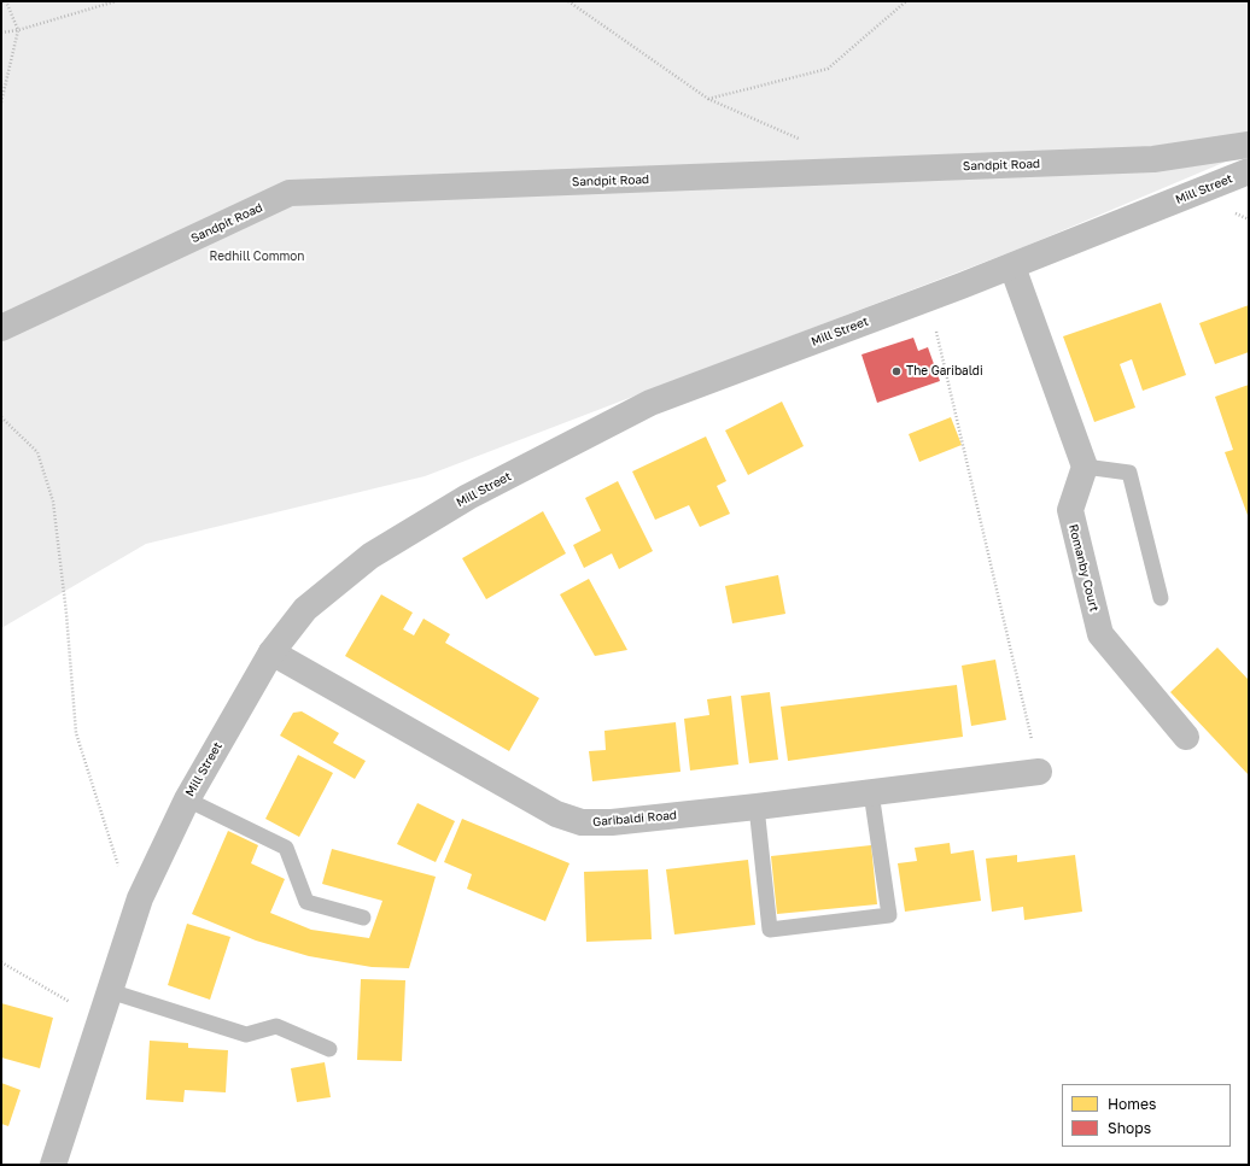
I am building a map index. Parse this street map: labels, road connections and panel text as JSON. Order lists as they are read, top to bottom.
{
  "streets": {
    "street": [
      "Sandpit Road",
      "Mill Street",
      "Romanby Court",
      "Garibaldi Road"
    ]
  },
  "crossings": [
    ["Mill Street", "Garibaldi Road"]
  ],
  "parks": ["Redhill Common"],
  "places": ["The Garibaldi"],
  "legend": ["Homes", "Shops"]
}
